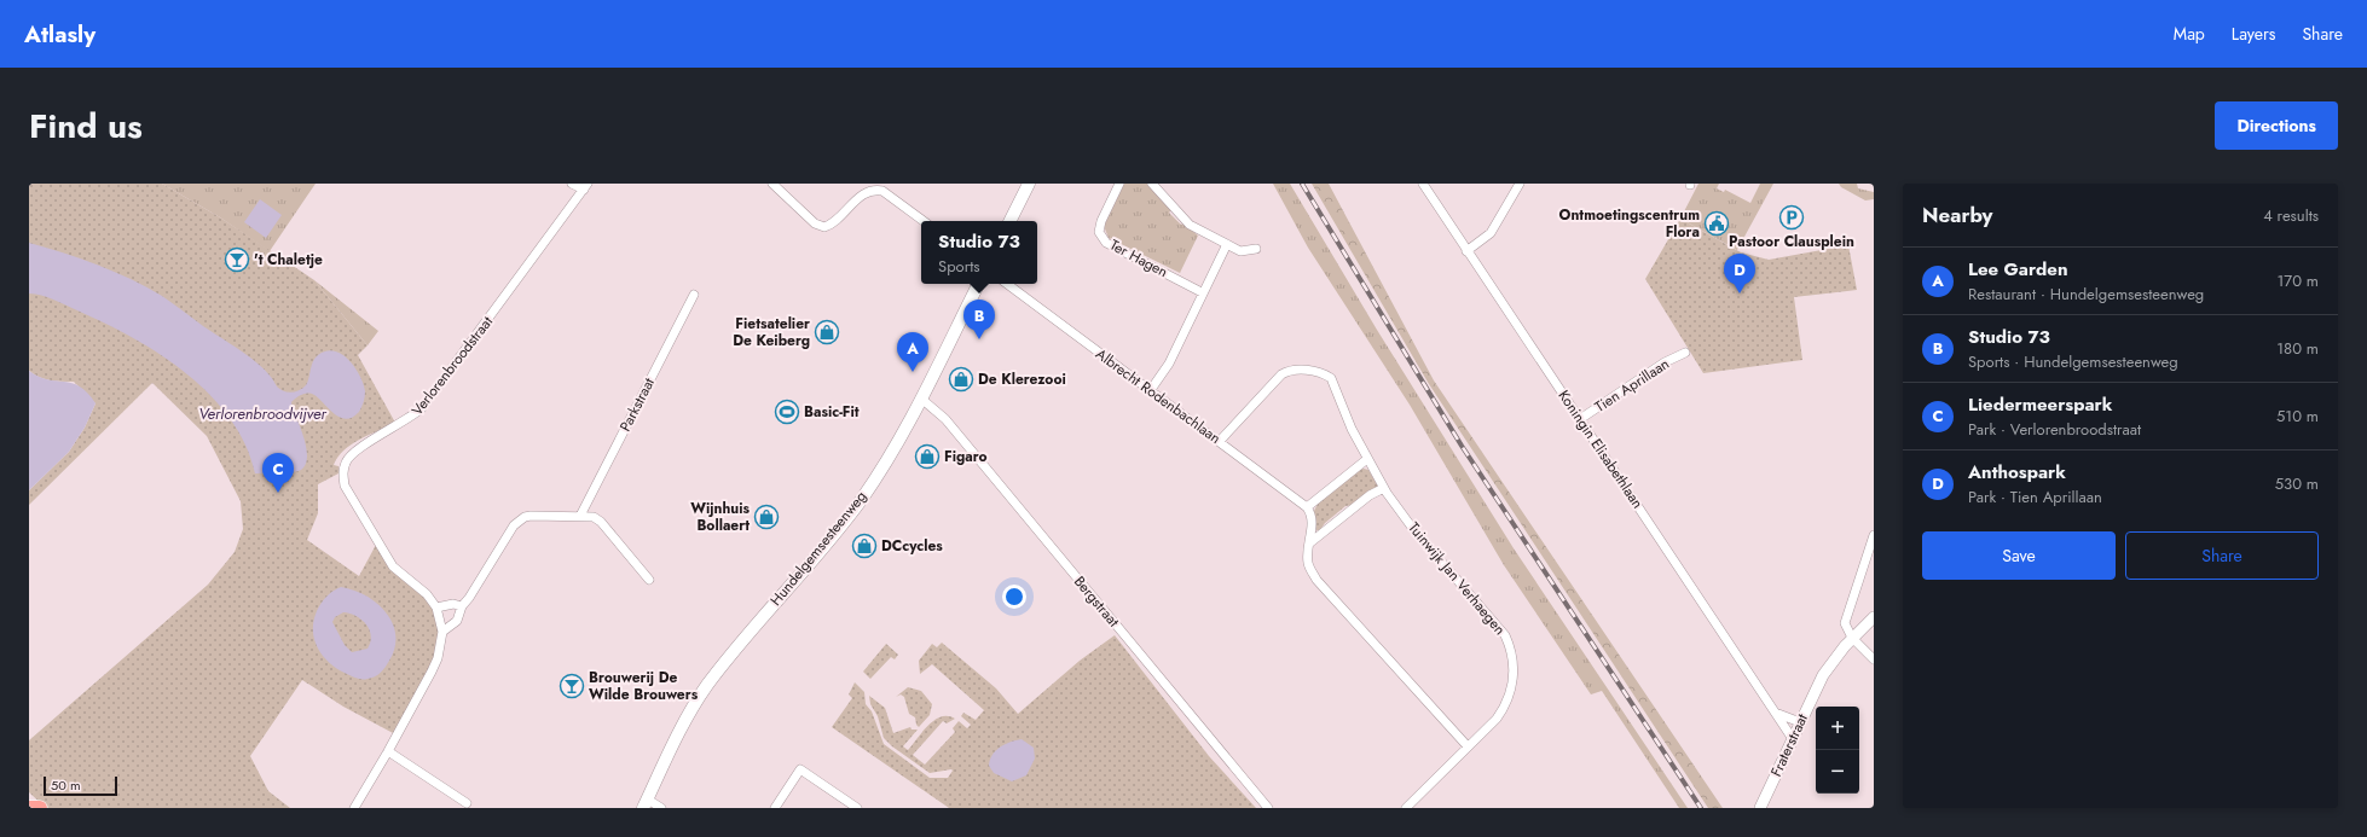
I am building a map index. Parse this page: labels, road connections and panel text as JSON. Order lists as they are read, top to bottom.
{
  "streets": {
    "main road": ["Hundelgemsesteenweg"],
    "street": [
      "Ter Hagen",
      "Verlorenbroodstraat",
      "Tien Aprillaan",
      "Albrecht Rodenbachlaan",
      "Parkstraat",
      "Koningin Elisabethlaan",
      "Tuinwijk Jan Verhaegen",
      "Bergstraat",
      "Fraterstraat"
    ]
  },
  "crossings": [
    ["Tien Aprillaan", "Koningin Elisabethlaan"],
    ["Albrecht Rodenbachlaan", "Tuinwijk Jan Verhaegen"],
    ["Koningin Elisabethlaan", "Fraterstraat"],
    ["Hundelgemsesteenweg", "Bergstraat"]
  ],
  "water": ["Verlorenbroodvijver"],
  "places": {
    "parking": ["Pastoor Clausplein"],
    "public building": ["Ontmoetingscentrum Flora"],
    "bar": ["'t Chaletje", "Brouwerij De Wilde Brouwers"],
    "shop": [
      "Fietsatelier De Keiberg",
      "De Klerezooi",
      "Figaro",
      "Wijnhuis Bollaert",
      "DCcycles"
    ],
    "sports": ["Basic-Fit"]
  },
  "scale_bar": "50 m",
  "page": {
    "header": "Atlasly",
    "nav": ["Map", "Layers", "Share"],
    "title": "Find us",
    "buttons": [
      "Directions",
      ["Save", "Share"]
    ],
    "heading": ["Nearby", "4 results"],
    "popup": ["Studio 73", "Sports"],
    "list": [
      {
        "mark": "A",
        "name": "Lee Garden",
        "note": "Restaurant · Hundelgemsesteenweg",
        "value": "170 m"
      },
      {
        "mark": "B",
        "name": "Studio 73",
        "note": "Sports · Hundelgemsesteenweg",
        "value": "180 m"
      },
      {
        "mark": "C",
        "name": "Liedermeerspark",
        "note": "Park · Verlorenbroodstraat",
        "value": "510 m"
      },
      {
        "mark": "D",
        "name": "Anthospark",
        "note": "Park · Tien Aprillaan",
        "value": "530 m"
      }
    ],
    "pins": [
      "D",
      "B",
      "A",
      "C"
    ],
    "map_buttons": ["+", "−"],
    "scale": "50 m"
  }
}
